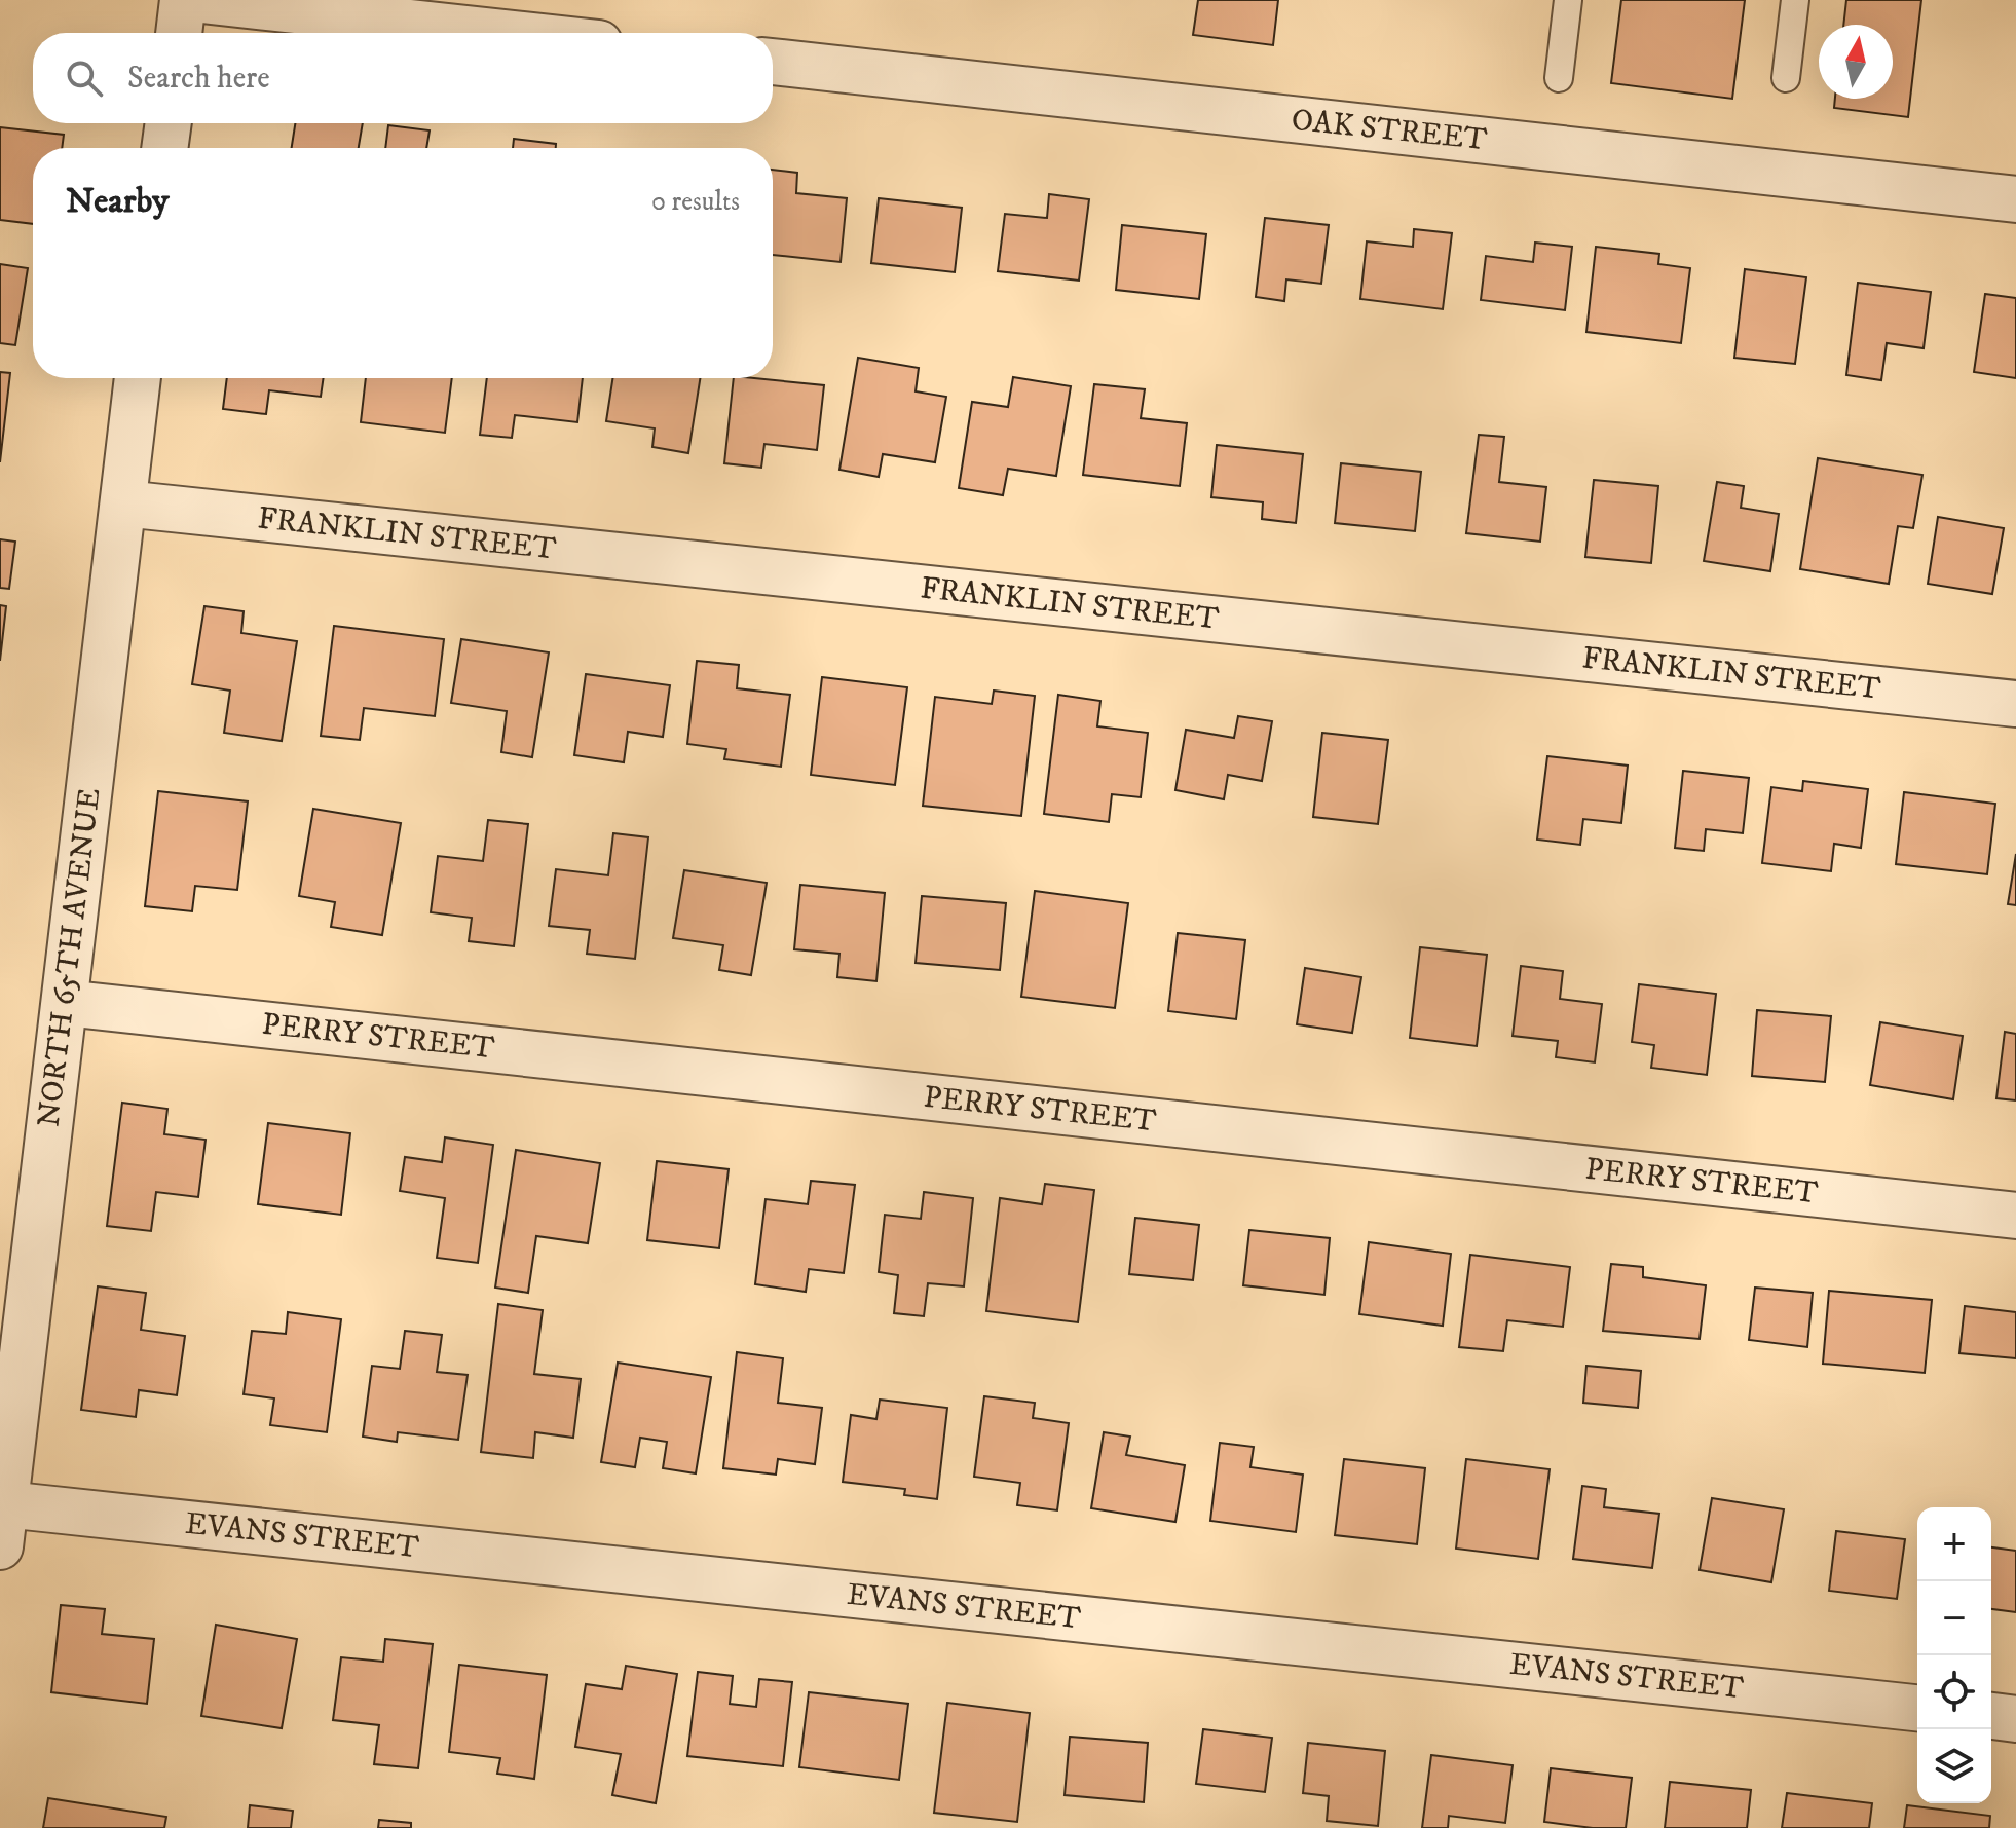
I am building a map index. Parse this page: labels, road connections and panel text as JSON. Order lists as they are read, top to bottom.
{
  "streets": {
    "street": [
      "OAK STREET",
      "FRANKLIN STREET",
      "NORTH 65TH AVENUE",
      "PERRY STREET",
      "EVANS STREET"
    ]
  },
  "crossings": [
    ["FRANKLIN STREET", "NORTH 65TH AVENUE"],
    ["NORTH 65TH AVENUE", "PERRY STREET"],
    ["NORTH 65TH AVENUE", "EVANS STREET"]
  ],
  "north": "top",
  "page": {
    "search": "Search here",
    "heading": ["Nearby", "0 results"],
    "map_buttons": ["+", "−"]
  }
}
